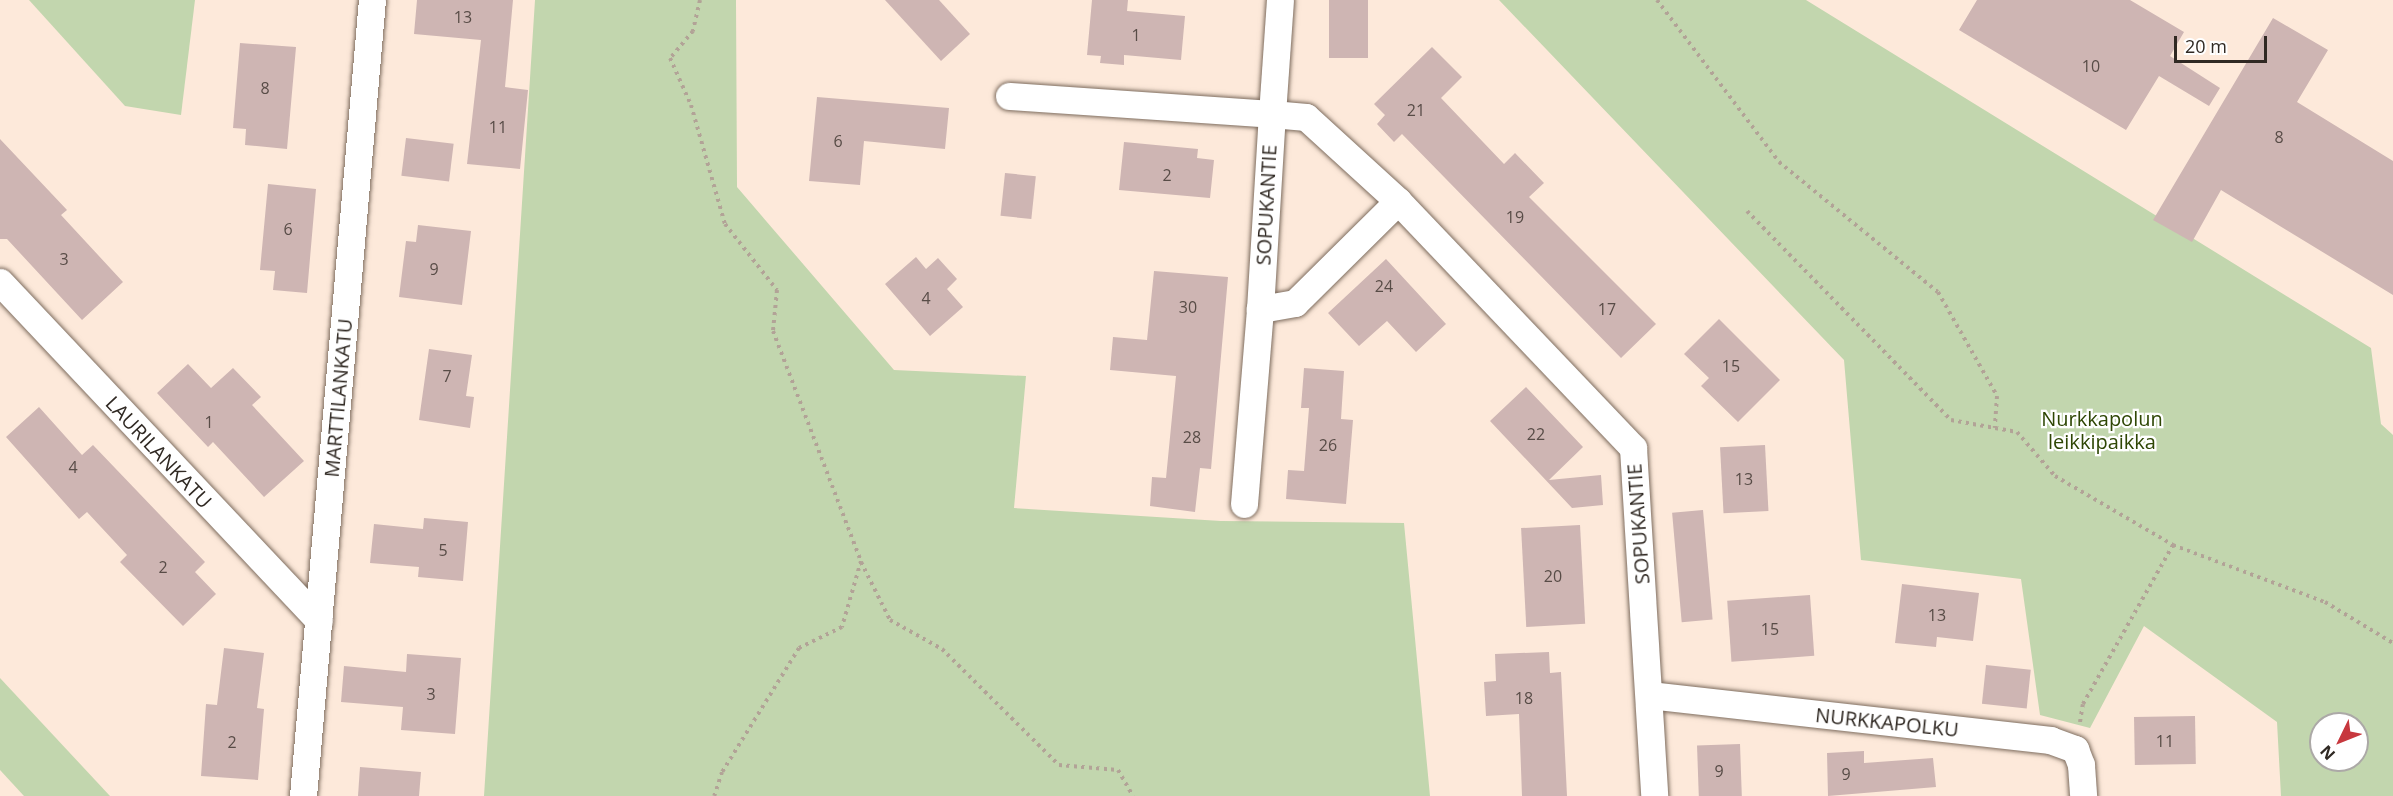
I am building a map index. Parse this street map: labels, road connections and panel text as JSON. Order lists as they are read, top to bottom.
{
  "streets": {
    "street": [
      "SOPUKANTIE",
      "MARTTILANKATU",
      "LAURILANKATU",
      "NURKKAPOLKU"
    ]
  },
  "crossings": [
    ["SOPUKANTIE", "NURKKAPOLKU"],
    ["MARTTILANKATU", "LAURILANKATU"]
  ],
  "parks": ["Nurkkapolun leikkipaikka"],
  "house_numbers": [
    "13",
    "1",
    "10",
    "8",
    "21",
    "11",
    "8",
    "6",
    "2",
    "19",
    "6",
    "3",
    "9",
    "24",
    "4",
    "30",
    "17",
    "15",
    "7",
    "1",
    "22",
    "28",
    "26",
    "4",
    "13",
    "5",
    "2",
    "20",
    "13",
    "15",
    "3",
    "18",
    "11",
    "2",
    "9",
    "9"
  ],
  "scale_bar": "20 m",
  "north": "bottom left"
}
